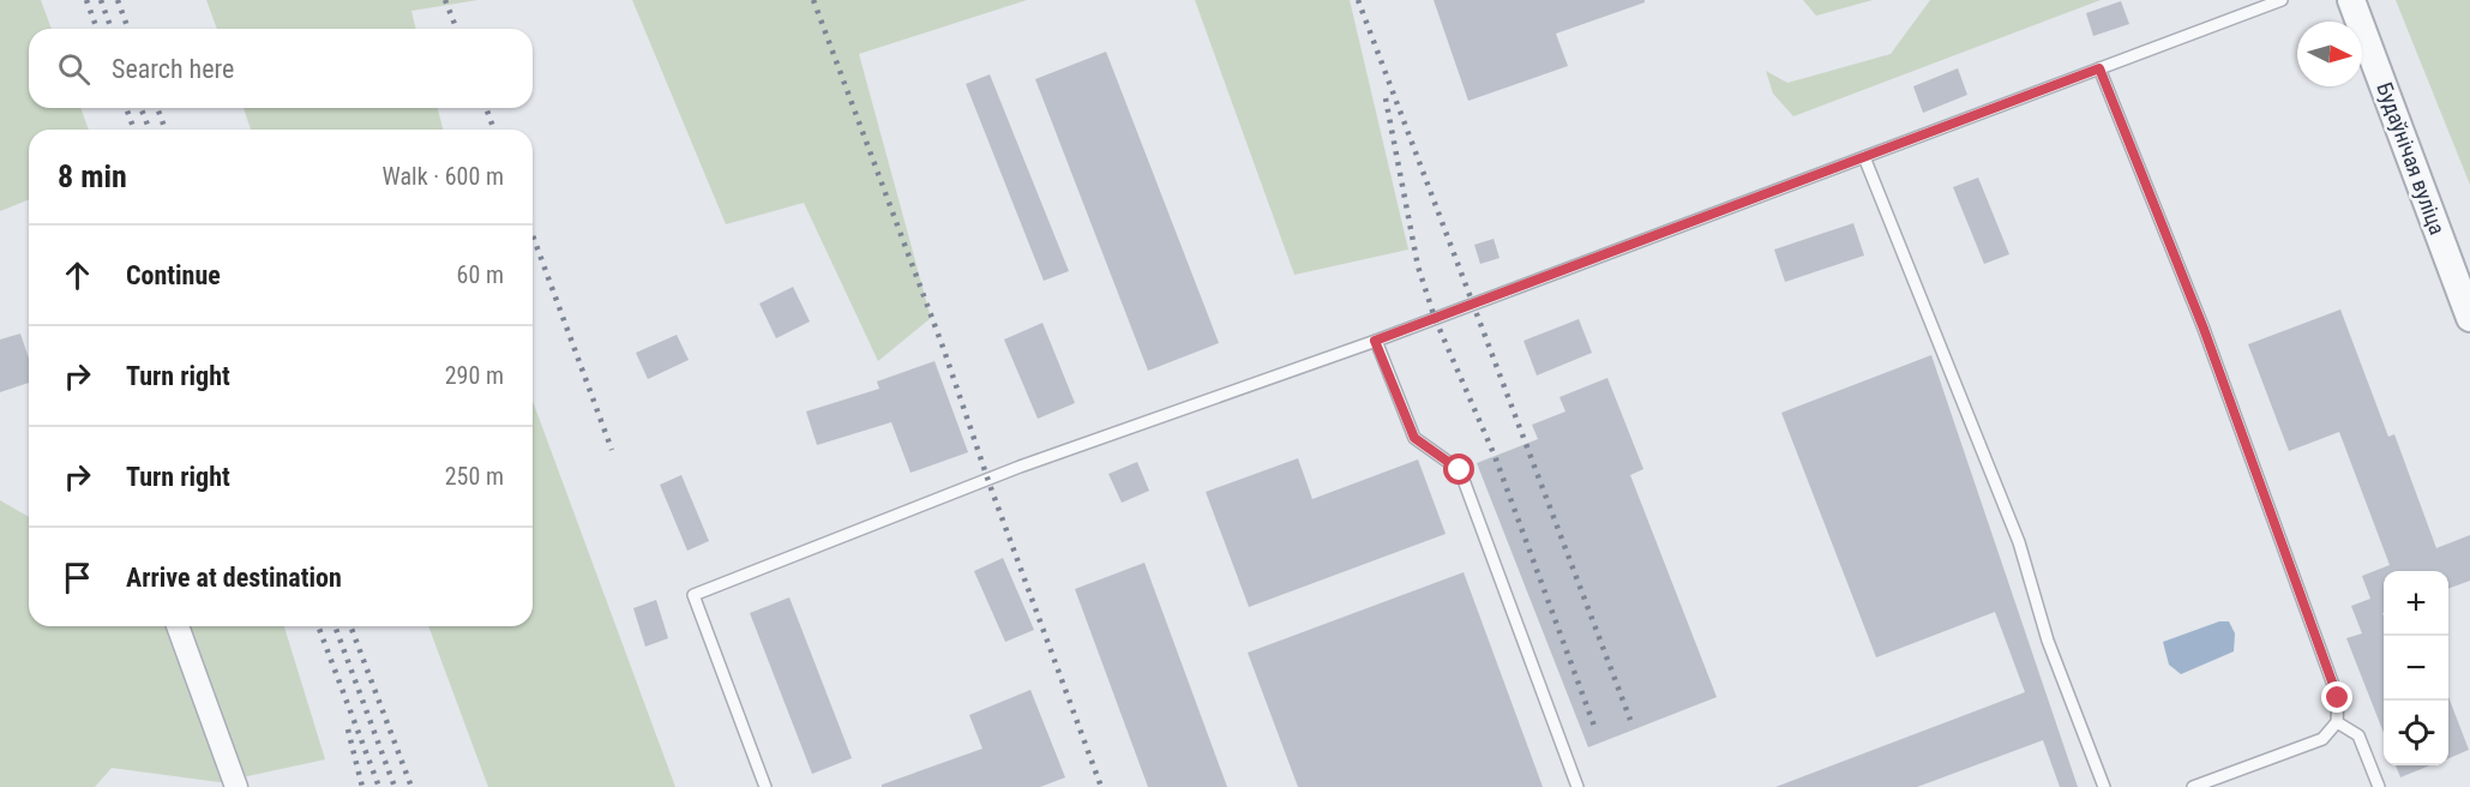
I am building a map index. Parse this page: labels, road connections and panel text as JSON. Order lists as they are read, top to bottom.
{
  "streets": {
    "street": ["Будаўнічая вуліца"]
  },
  "north": "right",
  "page": {
    "search": "Search here",
    "heading": ["8 min", "Walk · 600 m"],
    "list": [
      ["Continue", "60 m"],
      ["Turn right", "290 m"],
      ["Turn right", "250 m"],
      "Arrive at destination"
    ],
    "map_buttons": ["+", "−"]
  }
}
